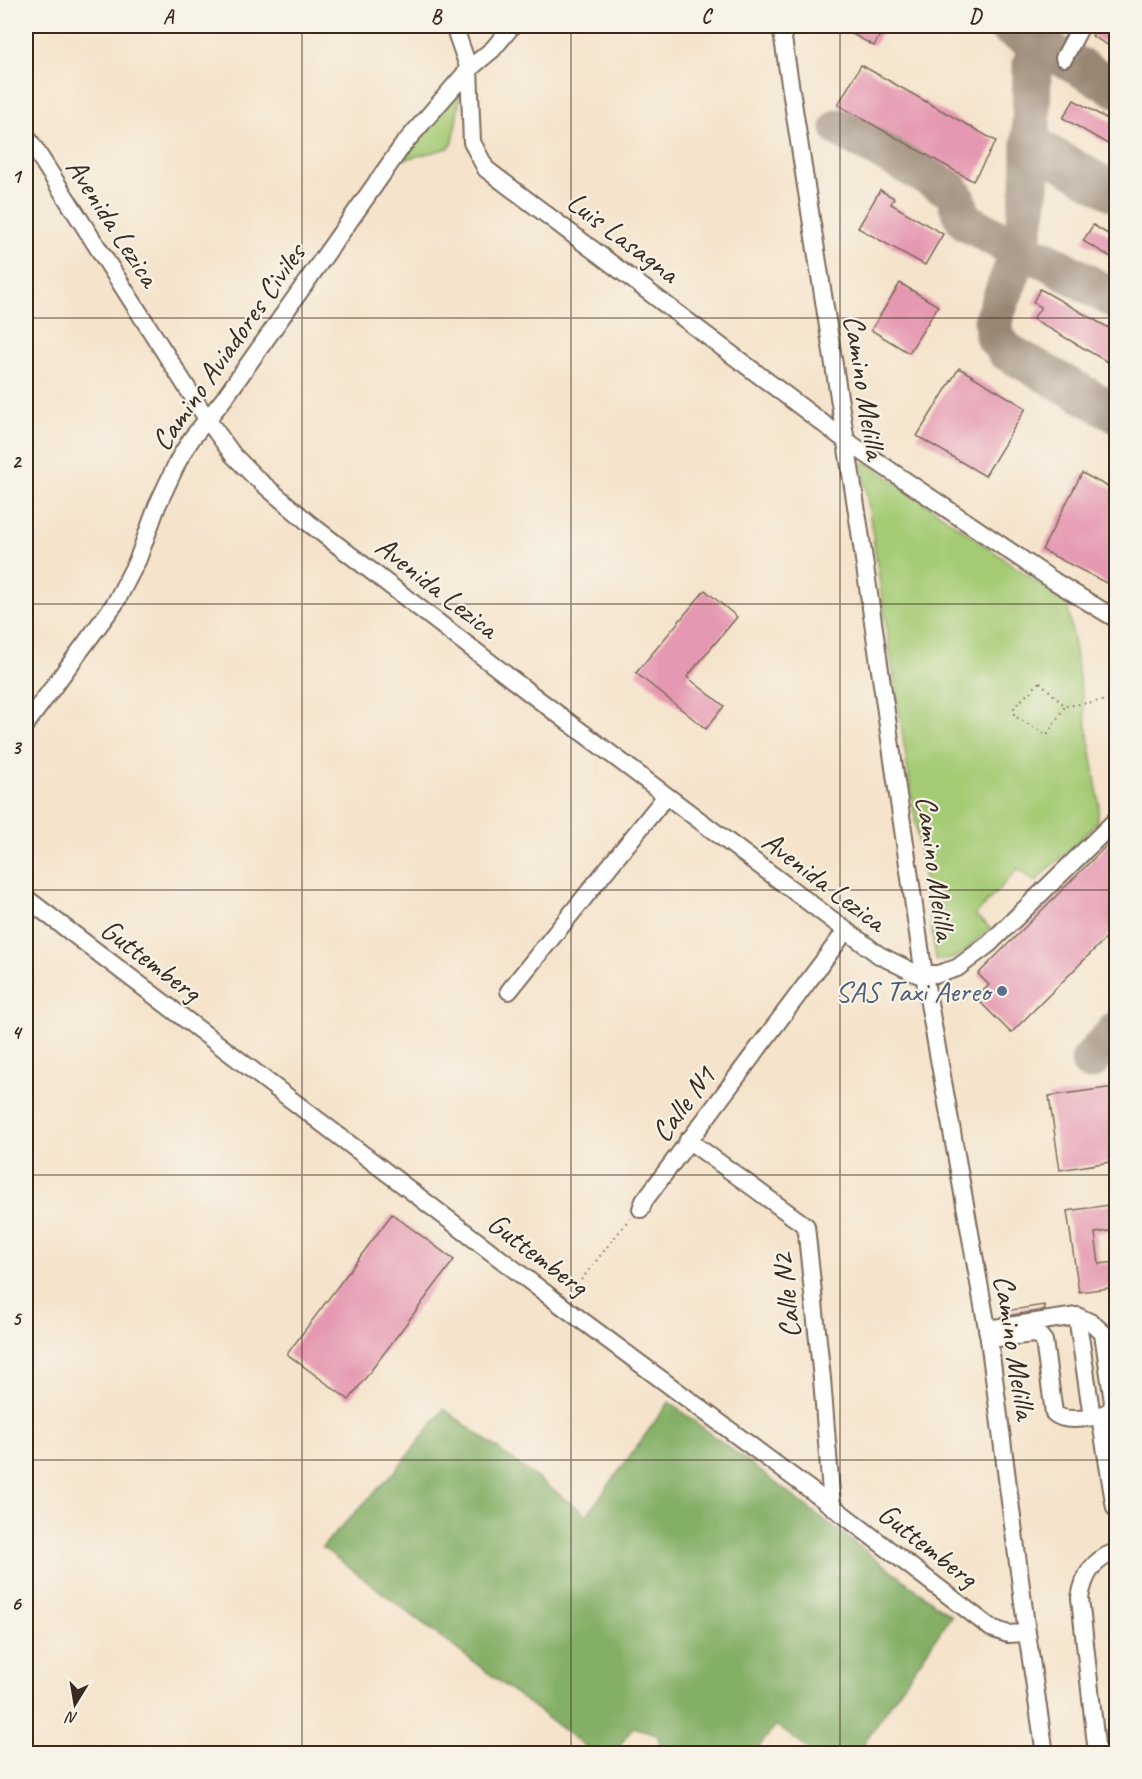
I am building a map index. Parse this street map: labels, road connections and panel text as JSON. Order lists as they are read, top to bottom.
{
  "streets": {
    "street": [
      "Avenida Lezica",
      "Luis Lasagna",
      "Camino Aviadores Civiles",
      "Camino Melilla",
      "Guttemberg",
      "Calle N1",
      "Calle N2"
    ]
  },
  "crossings": [
    ["Avenida Lezica", "Camino Aviadores Civiles"],
    ["Avenida Lezica", "Camino Melilla"],
    ["Avenida Lezica", "Calle N1"],
    ["Luis Lasagna", "Camino Aviadores Civiles"],
    ["Luis Lasagna", "Camino Melilla"],
    ["Camino Melilla", "Guttemberg"],
    ["Guttemberg", "Calle N2"],
    ["Calle N1", "Calle N2"]
  ],
  "places": ["SAS Taxi Aereo"],
  "north": "bottom",
  "grid": {
    "columns": [
      "A",
      "B",
      "C",
      "D"
    ],
    "rows": [
      "1",
      "2",
      "3",
      "4",
      "5",
      "6"
    ]
  }
}
